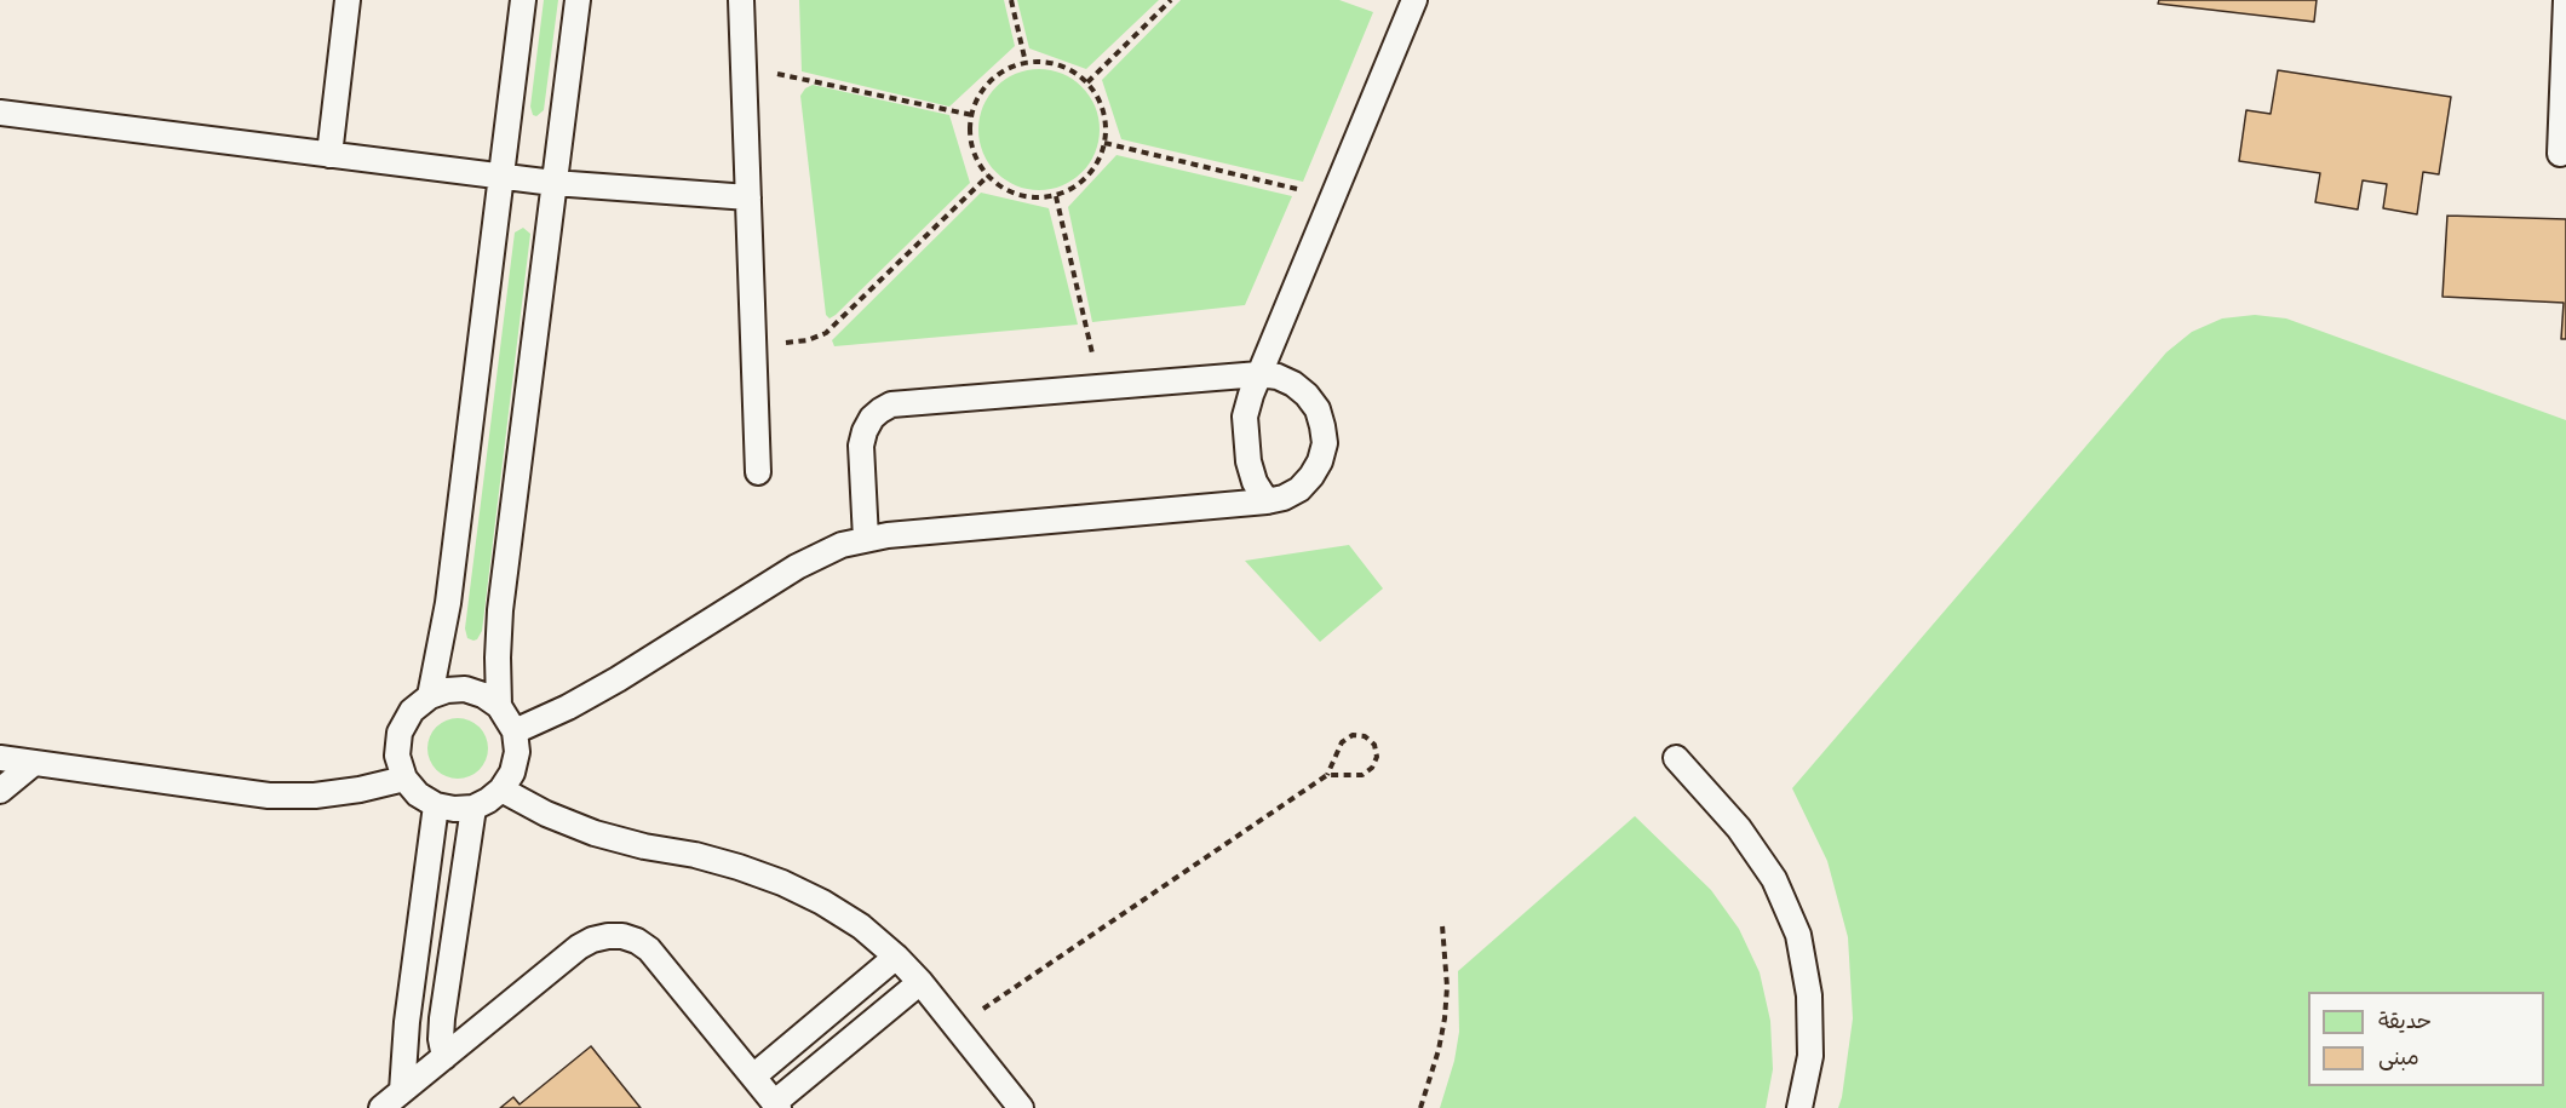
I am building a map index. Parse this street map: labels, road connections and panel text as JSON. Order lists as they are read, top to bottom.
{
  "legend": ["حديقة", "مبنى"]
}
